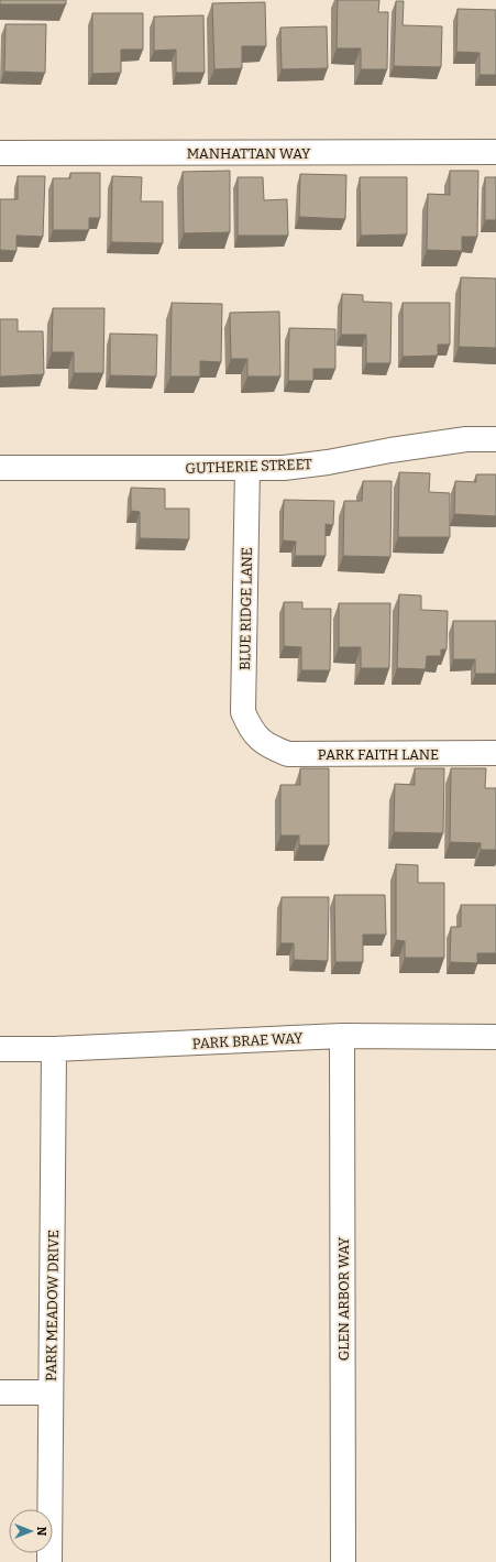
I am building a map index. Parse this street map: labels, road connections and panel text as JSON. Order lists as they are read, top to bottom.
{
  "streets": {
    "street": [
      "MANHATTAN WAY",
      "GUTHERIE STREET",
      "BLUE RIDGE LANE",
      "PARK FAITH LANE",
      "PARK BRAE WAY",
      "GLEN ARBOR WAY",
      "PARK MEADOW DRIVE"
    ]
  },
  "crossings": [
    ["GUTHERIE STREET", "BLUE RIDGE LANE"],
    ["BLUE RIDGE LANE", "PARK FAITH LANE"],
    ["PARK BRAE WAY", "GLEN ARBOR WAY"],
    ["PARK BRAE WAY", "PARK MEADOW DRIVE"]
  ],
  "north": "right"
}
